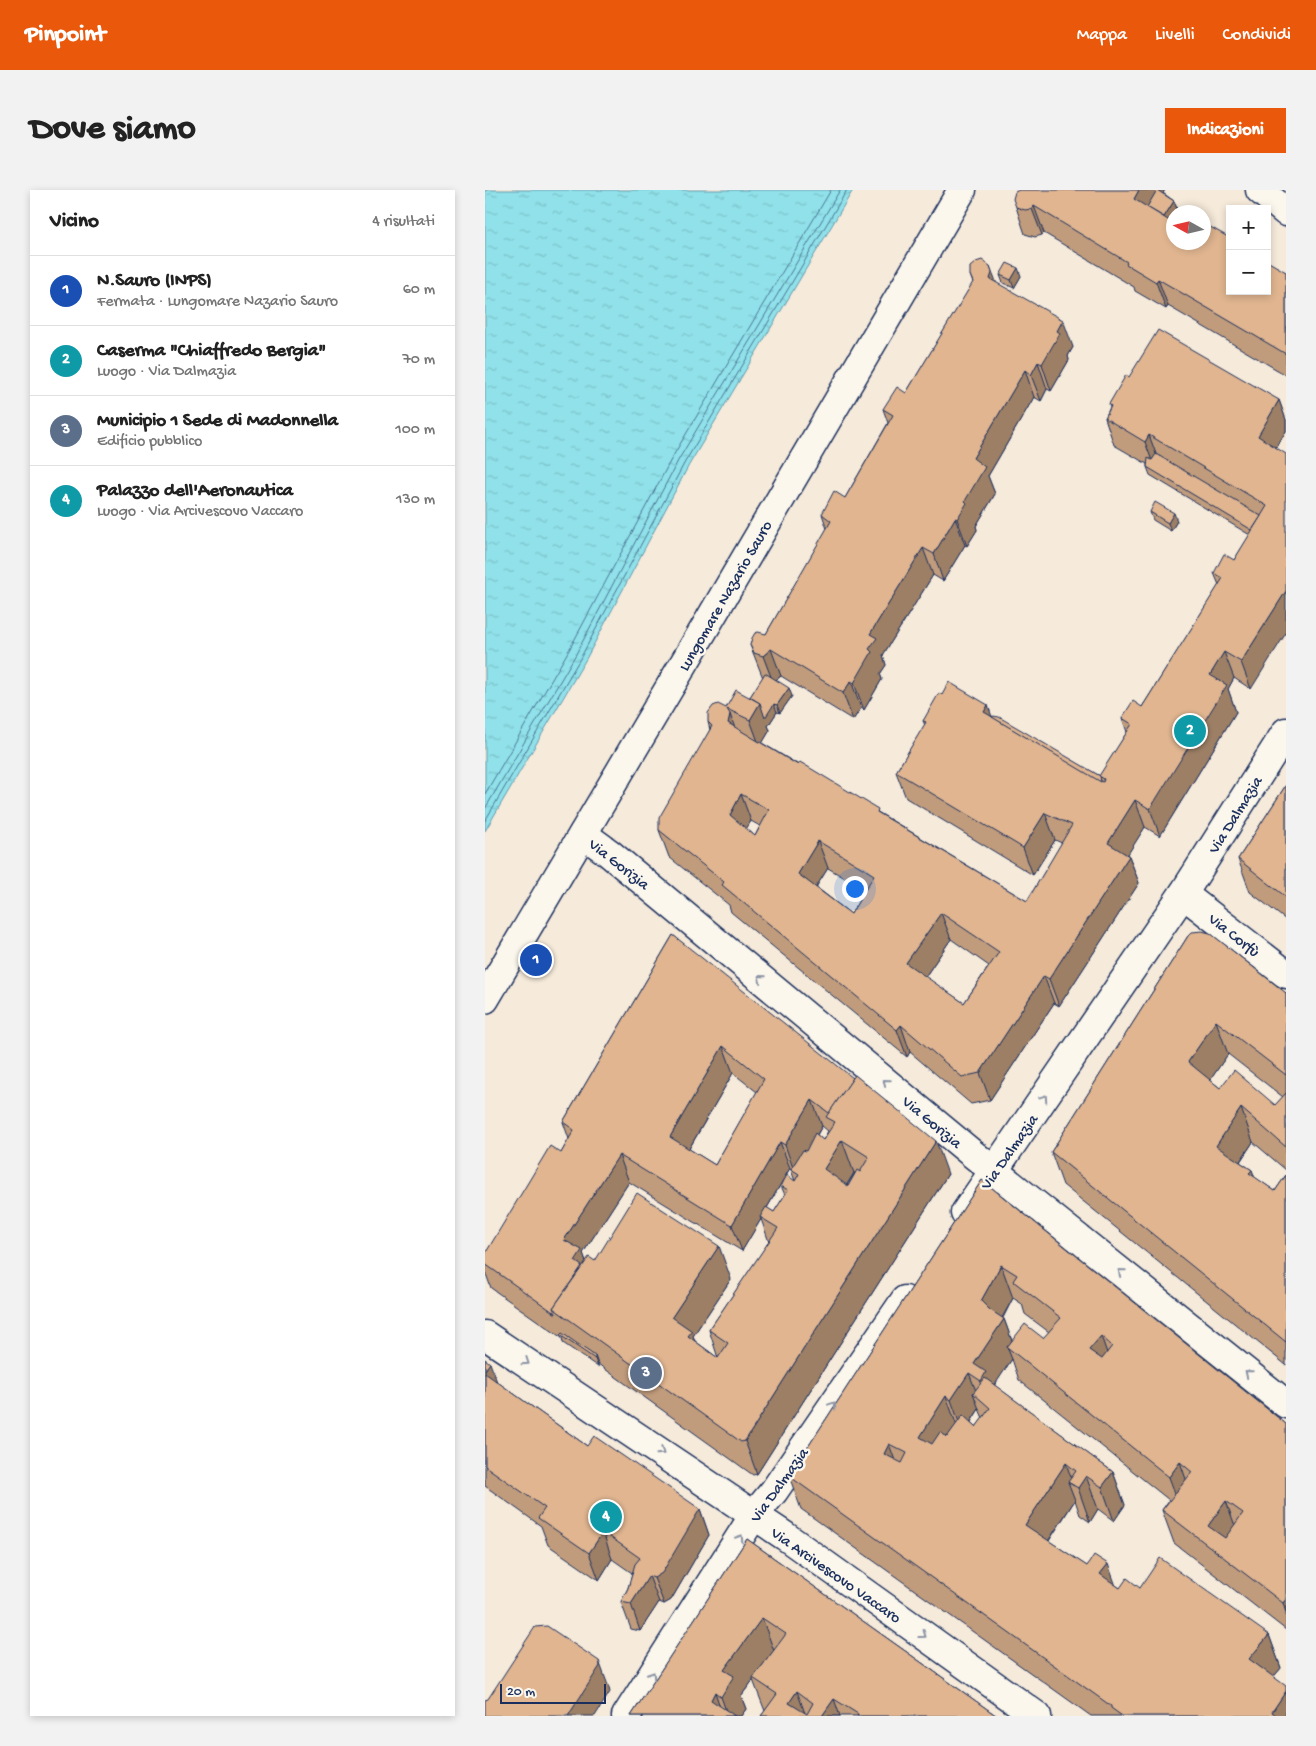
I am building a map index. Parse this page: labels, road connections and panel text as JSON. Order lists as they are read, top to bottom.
{
  "streets": {
    "street": [
      "Lungomare Nazario Sauro",
      "Via Dalmazia",
      "Via Gorizia",
      "Via Corfù",
      "Via Arcivescovo Vaccaro"
    ]
  },
  "crossings": [
    ["Lungomare Nazario Sauro", "Via Gorizia"],
    ["Via Dalmazia", "Via Gorizia"],
    ["Via Dalmazia", "Via Corfù"],
    ["Via Dalmazia", "Via Arcivescovo Vaccaro"]
  ],
  "one_way": ["Via Dalmazia", "Via Gorizia", "Via Arcivescovo Vaccaro"],
  "scale_bar": "20 m",
  "north": "left",
  "page": {
    "header": "Pinpoint",
    "nav": ["Mappa", "Livelli", "Condividi"],
    "buttons": "Indicazioni",
    "title": "Dove siamo",
    "heading": ["Vicino", "4 risultati"],
    "map_buttons": ["+", "−"],
    "list": [
      {
        "mark": "1",
        "name": "N.Sauro (INPS)",
        "note": "Fermata · Lungomare Nazario Sauro",
        "value": "60 m"
      },
      {
        "mark": "2",
        "name": "Caserma \"Chiaffredo Bergia\"",
        "note": "Luogo · Via Dalmazia",
        "value": "70 m"
      },
      {
        "mark": "3",
        "name": "Municipio 1 Sede di Madonnella",
        "note": "Edificio pubblico",
        "value": "100 m"
      },
      {
        "mark": "4",
        "name": "Palazzo dell'Aeronautica",
        "note": "Luogo · Via Arcivescovo Vaccaro",
        "value": "130 m"
      }
    ],
    "pins": [
      "2",
      "1",
      "3",
      "4"
    ],
    "scale": "20 m"
  }
}
